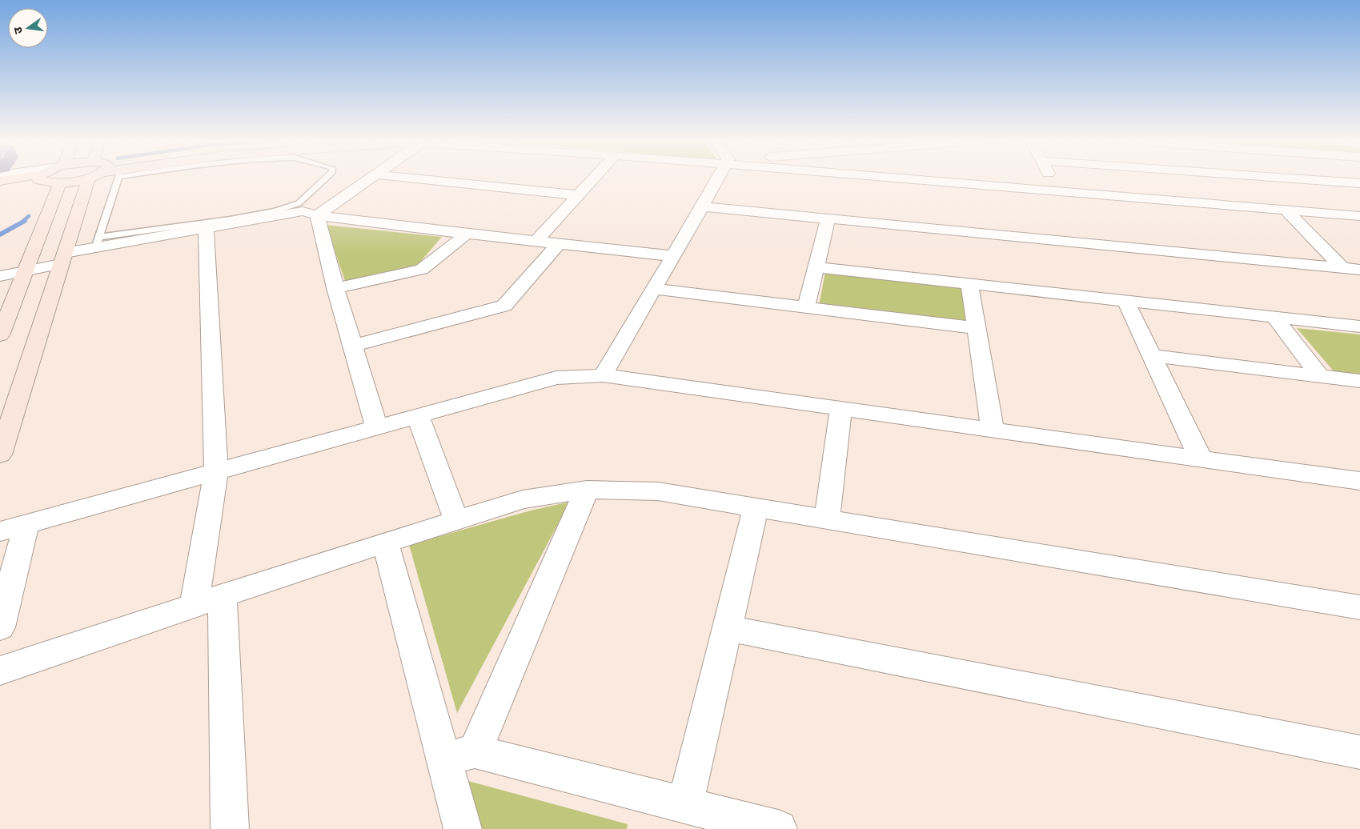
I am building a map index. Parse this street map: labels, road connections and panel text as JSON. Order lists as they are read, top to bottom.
{
  "north": "left"
}
